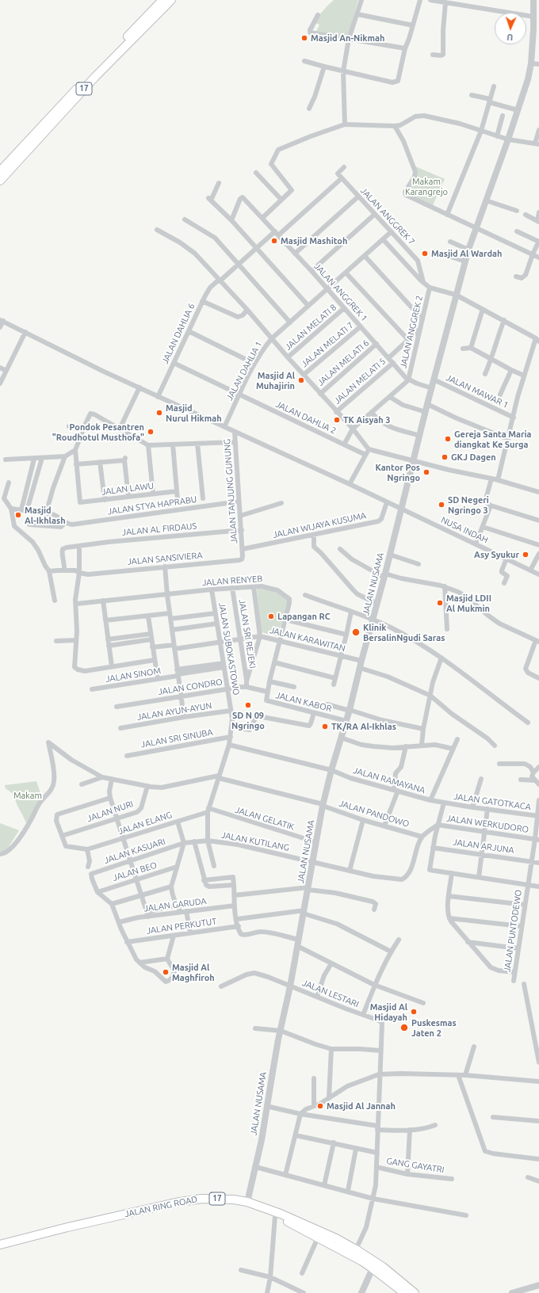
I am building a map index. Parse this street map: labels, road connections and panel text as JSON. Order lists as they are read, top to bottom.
{
  "streets": {
    "highway": ["17", "JALAN RING ROAD"],
    "street": [
      "JALAN ANGGREK 7",
      "JALAN ANGGREK 1",
      "JALAN MELATI 8",
      "JALAN ANGGREK 2",
      "JALAN DAHLIA 6",
      "JALAN MELATI 7",
      "JALAN MELATI 6",
      "JALAN DAHLIA 1",
      "JALAN MELATI 5",
      "JALAN MAWAR 1",
      "JALAN DAHLIA 2",
      "JALAN LAWU",
      "JALAN TANJUNG GUNUNG",
      "JALAN STYA HAPRABU",
      "JALAN WIJAYA KUSUMA",
      "JALAN AL FIRDAUS",
      "NUSA INDAH",
      "JALAN SANSIVIERA",
      "JALAN RENYEB",
      "JALAN NUSAMA",
      "JALAN SRI REJEKI",
      "JALAN KARAWITAN",
      "JALAN SUBOKASTOWO",
      "JALAN SINOM",
      "JALAN CONDRO",
      "JALAN KABOR",
      "JALAN AYUN-AYUN",
      "JALAN SRI SINUBA",
      "JALAN RAMAYANA",
      "JALAN GATOTKACA",
      "JALAN NURI",
      "JALAN PANDOWO",
      "JALAN GELATIK",
      "JALAN ELANG",
      "JALAN WERKUDORO",
      "JALAN KUTILANG",
      "JALAN ARJUNA",
      "JALAN KASUARI",
      "JALAN BEO",
      "JALAN GARUDA",
      "JALAN PERKUTUT",
      "JALAN PUNTODEWO",
      "JALAN LESTARI",
      "GANG GAYATRI"
    ]
  },
  "crossings": [
    ["JALAN ANGGREK 7", "JALAN DAHLIA 6"],
    ["JALAN ANGGREK 7", "JALAN DAHLIA 1"],
    ["JALAN ANGGREK 1", "JALAN MELATI 8"],
    ["JALAN ANGGREK 1", "JALAN ANGGREK 2"],
    ["JALAN ANGGREK 1", "JALAN DAHLIA 6"],
    ["JALAN ANGGREK 1", "JALAN MELATI 7"],
    ["JALAN ANGGREK 1", "JALAN MELATI 6"],
    ["JALAN ANGGREK 1", "JALAN DAHLIA 1"],
    ["JALAN ANGGREK 1", "JALAN MELATI 5"],
    ["JALAN ANGGREK 1", "JALAN NUSAMA"],
    ["JALAN DAHLIA 6", "JALAN DAHLIA 2"],
    ["JALAN DAHLIA 6", "NUSA INDAH"],
    ["JALAN DAHLIA 1", "JALAN DAHLIA 2"],
    ["JALAN DAHLIA 1", "NUSA INDAH"],
    ["JALAN MAWAR 1", "JALAN NUSAMA"],
    ["JALAN TANJUNG GUNUNG", "JALAN STYA HAPRABU"],
    ["JALAN TANJUNG GUNUNG", "JALAN WIJAYA KUSUMA"],
    ["JALAN TANJUNG GUNUNG", "JALAN AL FIRDAUS"],
    ["JALAN TANJUNG GUNUNG", "NUSA INDAH"],
    ["JALAN TANJUNG GUNUNG", "JALAN SANSIVIERA"],
    ["JALAN WIJAYA KUSUMA", "NUSA INDAH"],
    ["JALAN WIJAYA KUSUMA", "JALAN SANSIVIERA"],
    ["JALAN AL FIRDAUS", "JALAN SANSIVIERA"],
    ["NUSA INDAH", "JALAN NUSAMA"],
    ["JALAN RENYEB", "JALAN SRI REJEKI"],
    ["JALAN RENYEB", "JALAN KARAWITAN"],
    ["JALAN RENYEB", "JALAN SUBOKASTOWO"],
    ["JALAN RENYEB", "JALAN CONDRO"],
    ["JALAN RENYEB", "JALAN KABOR"],
    ["JALAN NUSAMA", "JALAN KARAWITAN"],
    ["JALAN NUSAMA", "JALAN KABOR"],
    ["JALAN NUSAMA", "JALAN RAMAYANA"],
    ["JALAN NUSAMA", "JALAN PANDOWO"],
    ["JALAN NUSAMA", "JALAN GELATIK"],
    ["JALAN NUSAMA", "JALAN KUTILANG"],
    ["JALAN NUSAMA", "JALAN LESTARI"],
    ["JALAN NUSAMA", "JALAN RING ROAD"],
    ["JALAN SRI REJEKI", "JALAN KARAWITAN"],
    ["JALAN KARAWITAN", "JALAN SUBOKASTOWO"],
    ["JALAN SUBOKASTOWO", "JALAN SINOM"],
    ["JALAN SUBOKASTOWO", "JALAN CONDRO"],
    ["JALAN SUBOKASTOWO", "JALAN AYUN-AYUN"],
    ["JALAN SUBOKASTOWO", "JALAN SRI SINUBA"],
    ["JALAN SUBOKASTOWO", "JALAN GELATIK"],
    ["JALAN SUBOKASTOWO", "JALAN ELANG"],
    ["JALAN SUBOKASTOWO", "JALAN KUTILANG"],
    ["JALAN CONDRO", "JALAN KABOR"],
    ["JALAN RAMAYANA", "JALAN GATOTKACA"],
    ["JALAN GATOTKACA", "JALAN PUNTODEWO"],
    ["JALAN PANDOWO", "JALAN KUTILANG"],
    ["JALAN GELATIK", "JALAN ELANG"],
    ["JALAN WERKUDORO", "JALAN PUNTODEWO"],
    ["JALAN KUTILANG", "JALAN KASUARI"],
    ["JALAN ARJUNA", "JALAN PUNTODEWO"],
    ["JALAN KASUARI", "JALAN BEO"]
  ],
  "parks": ["Makam Karangrejo", "Makam"],
  "places": [
    "Masjid An-Nikmah",
    "Masjid Mashitoh",
    "Masjid Al Wardah",
    "Masjid Al Muhajirin",
    "Masjid Nurul Hikmah",
    "TK Aisyah 3",
    "Pondok Pesantren \"Roudhotul Musthofa\"",
    "Gereja Santa Maria diangkat Ke Surga",
    "GKJ Dagen",
    "Kantor Pos Ngringo",
    "SD Negeri Ngringo 3",
    "Masjid Al-Ikhlash",
    "Asy Syukur",
    "Masjid LDII Al Mukmin",
    "Lapangan RC",
    "Klinik BersalinNgudi Saras",
    "SD N 09 Ngringo",
    "TK/RA Al-Ikhlas",
    "Masjid Al Maghfiroh",
    "Masjid Al Hidayah",
    "Puskesmas Jaten 2",
    "Masjid Al Jannah"
  ],
  "north": "bottom"
}
